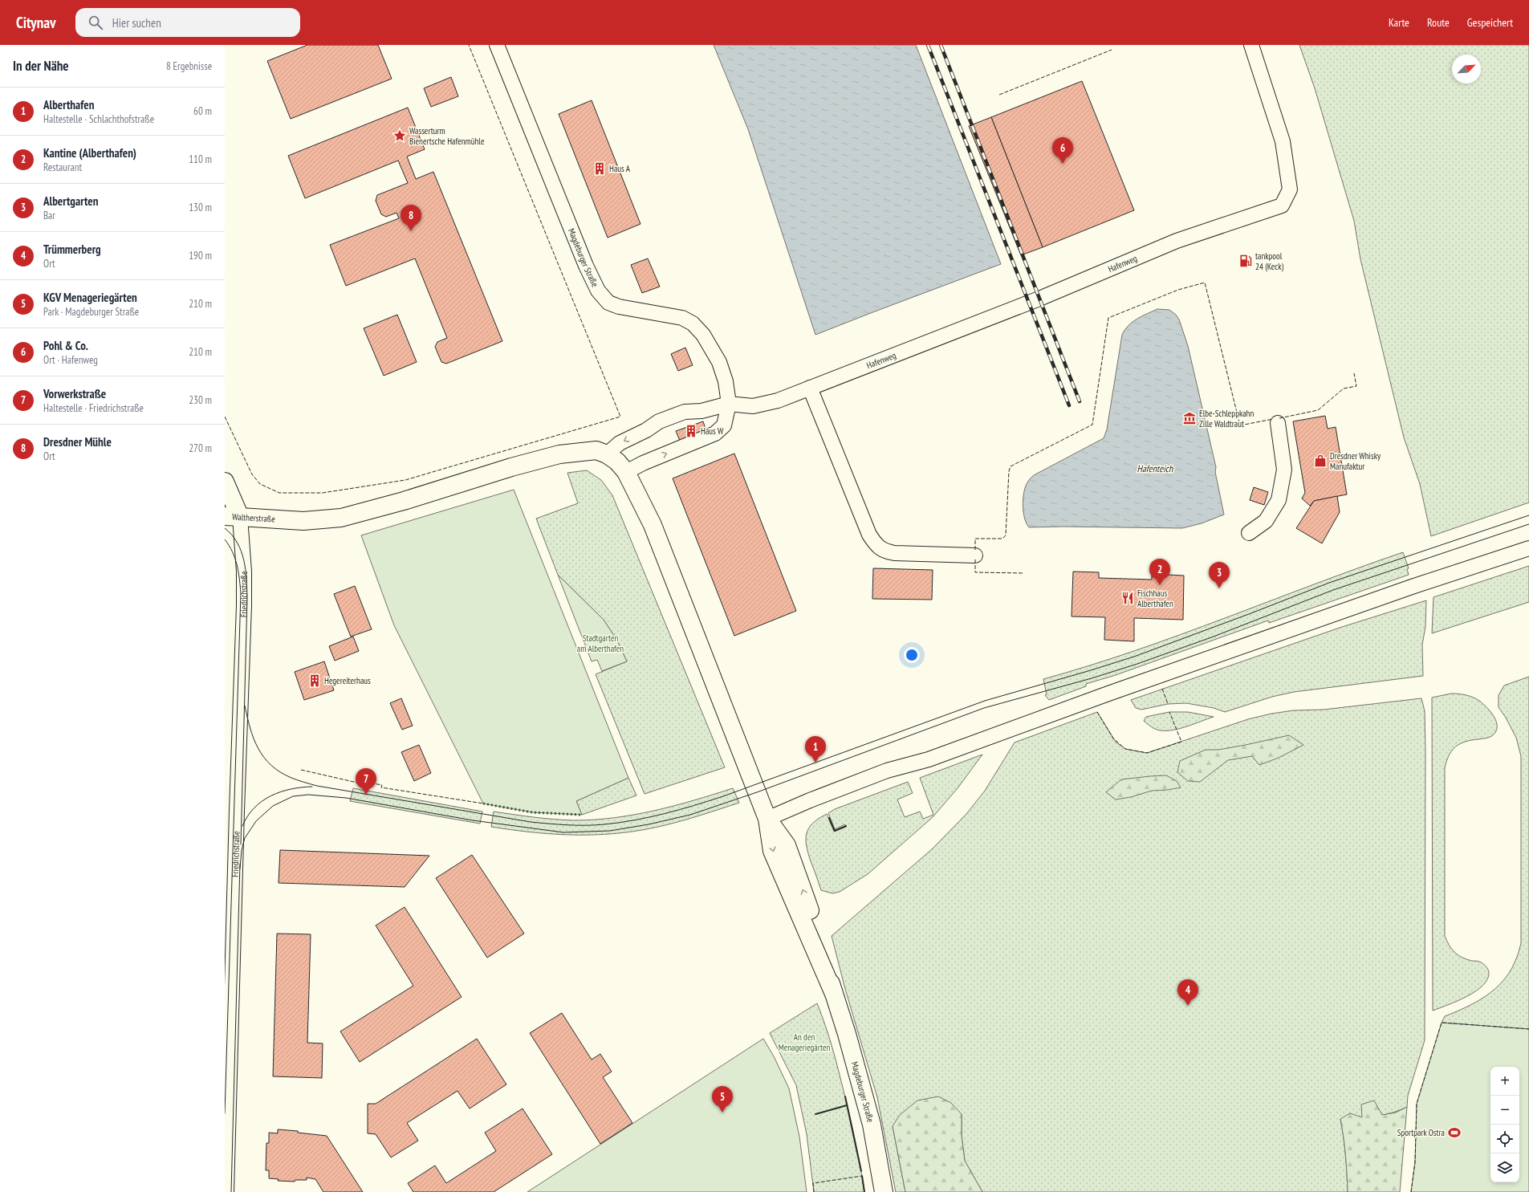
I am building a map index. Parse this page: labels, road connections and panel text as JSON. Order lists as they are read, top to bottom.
{
  "streets": {
    "main road": ["Magdeburger Straße", "Waltherstraße"],
    "street": ["Hafenweg", "Friedrichstraße"]
  },
  "crossings": [
    ["Magdeburger Straße", "Hafenweg"],
    ["Magdeburger Straße", "Waltherstraße"],
    ["Waltherstraße", "Friedrichstraße"]
  ],
  "water": ["Hafenteich"],
  "parks": ["Stadtgarten am Alberthafen", "An den Menageriegärten"],
  "places": {
    "place": ["Wasserturm Bienertsche Hafenmühle"],
    "building": ["Haus A", "Haus W", "Hegereiterhaus"],
    "fuel station": ["tankpool 24 (Keck)"],
    "museum": ["Elbe-Schleppkahn Zille Waldtraut"],
    "shop": ["Dresdner Whisky Manufaktur"],
    "restaurant": ["Fischhaus Alberthafen"],
    "sports": ["Sportpark Ostra"]
  },
  "north": "top right",
  "page": {
    "header": "Citynav",
    "search": "Hier suchen",
    "nav": ["Karte", "Route", "Gespeichert"],
    "heading": ["In der Nähe", "8 Ergebnisse"],
    "list": [
      {
        "mark": "1",
        "name": "Alberthafen",
        "note": "Haltestelle · Schlachthofstraße",
        "value": "60 m"
      },
      {
        "mark": "2",
        "name": "Kantine (Alberthafen)",
        "note": "Restaurant",
        "value": "110 m"
      },
      {
        "mark": "3",
        "name": "Albertgarten",
        "note": "Bar",
        "value": "130 m"
      },
      {
        "mark": "4",
        "name": "Trümmerberg",
        "note": "Ort",
        "value": "190 m"
      },
      {
        "mark": "5",
        "name": "KGV Menageriegärten",
        "note": "Park · Magdeburger Straße",
        "value": "210 m"
      },
      {
        "mark": "6",
        "name": "Pohl & Co.",
        "note": "Ort · Hafenweg",
        "value": "210 m"
      },
      {
        "mark": "7",
        "name": "Vorwerkstraße",
        "note": "Haltestelle · Friedrichstraße",
        "value": "230 m"
      },
      {
        "mark": "8",
        "name": "Dresdner Mühle",
        "note": "Ort",
        "value": "270 m"
      }
    ],
    "pins": [
      "6",
      "8",
      "2",
      "3",
      "1",
      "7",
      "4",
      "5"
    ],
    "map_buttons": ["+", "−"]
  }
}
